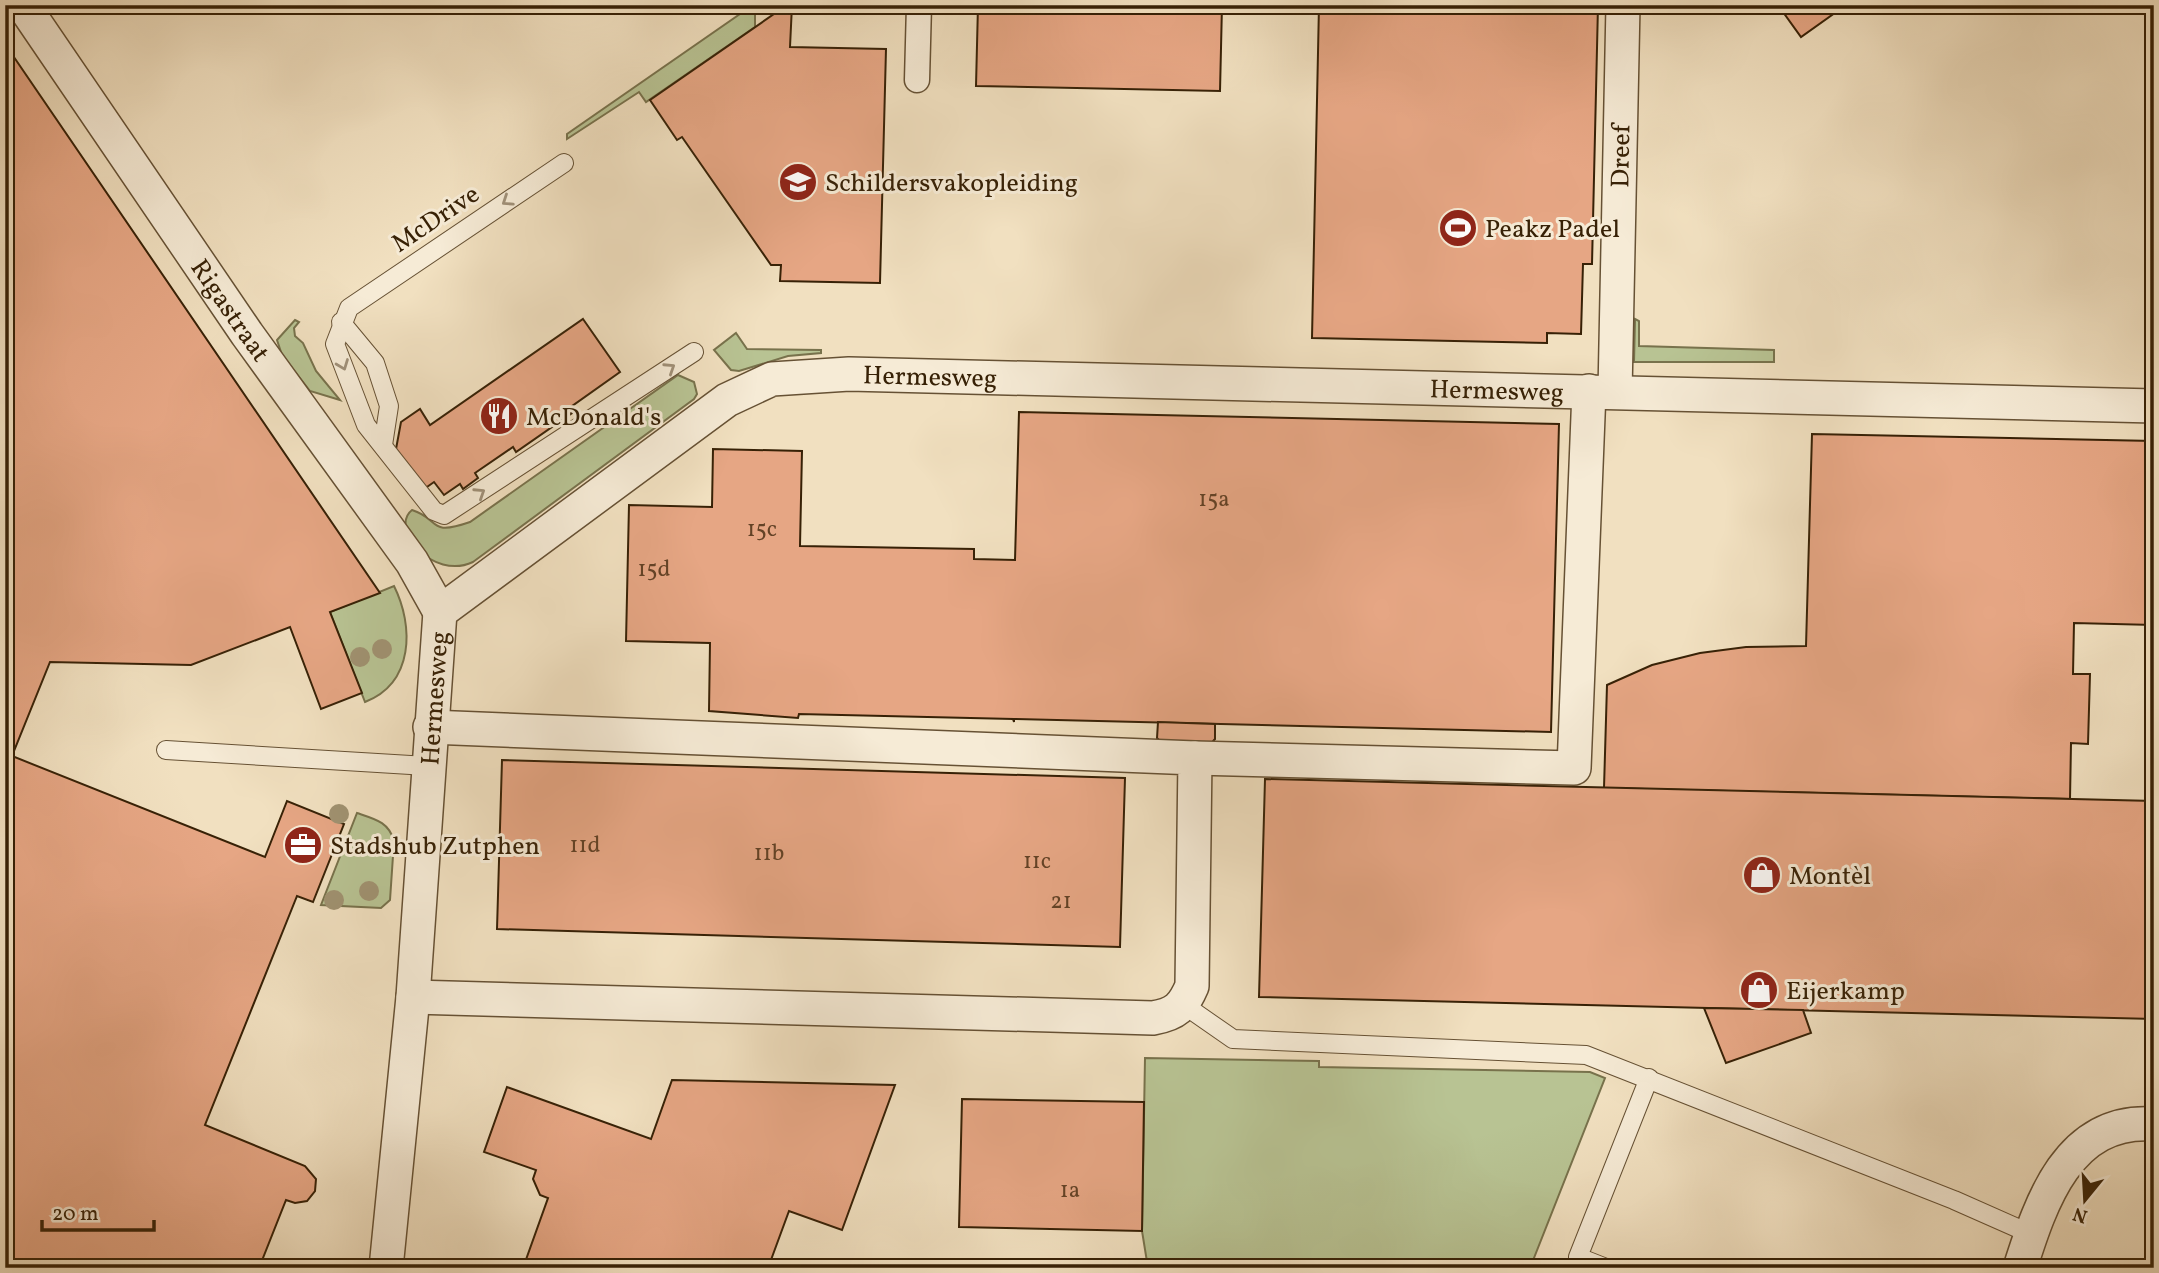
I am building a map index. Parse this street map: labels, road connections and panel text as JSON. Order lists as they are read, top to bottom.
{
  "streets": {
    "street": ["Dreef", "Rigastraat", "Hermesweg"],
    "lane": ["McDrive"]
  },
  "crossings": [
    ["Dreef", "Hermesweg"],
    ["Rigastraat", "Hermesweg"]
  ],
  "one_way": ["McDrive"],
  "places": {
    "school or university": ["Schildersvakopleiding"],
    "sports": ["Peakz Padel"],
    "restaurant": ["McDonald's"],
    "office": ["Stadshub Zutphen"],
    "shop": ["Montèl", "Eijerkamp"]
  },
  "house_numbers": [
    "15a",
    "15c",
    "15d",
    "11d",
    "11b",
    "11c",
    "21",
    "1a"
  ],
  "scale_bar": "20 m",
  "north": "bottom"
}
